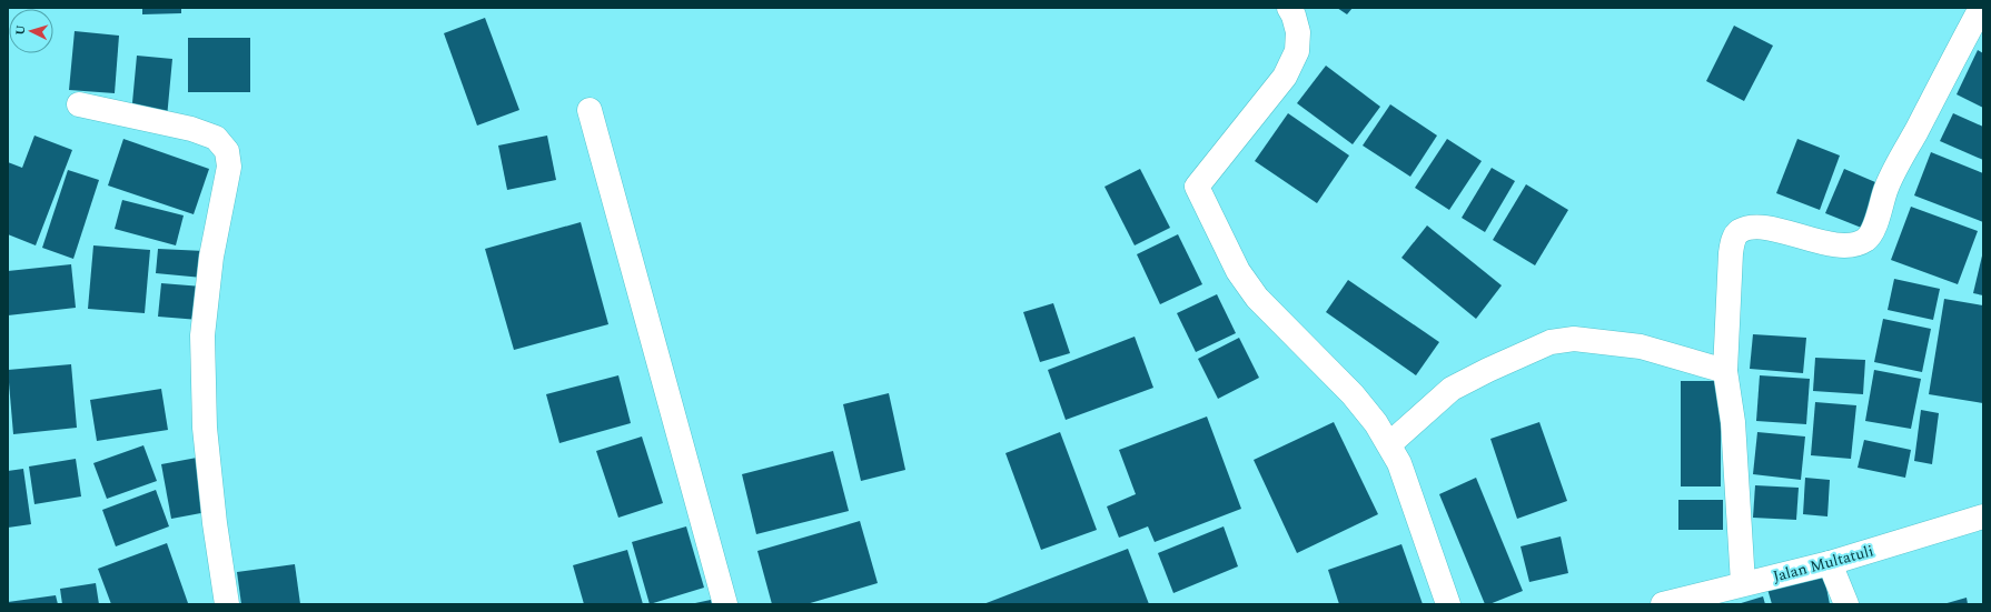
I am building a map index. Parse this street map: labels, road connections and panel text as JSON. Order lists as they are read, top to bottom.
{
  "streets": {
    "street": ["Jalan Multatuli"]
  },
  "north": "left"
}
